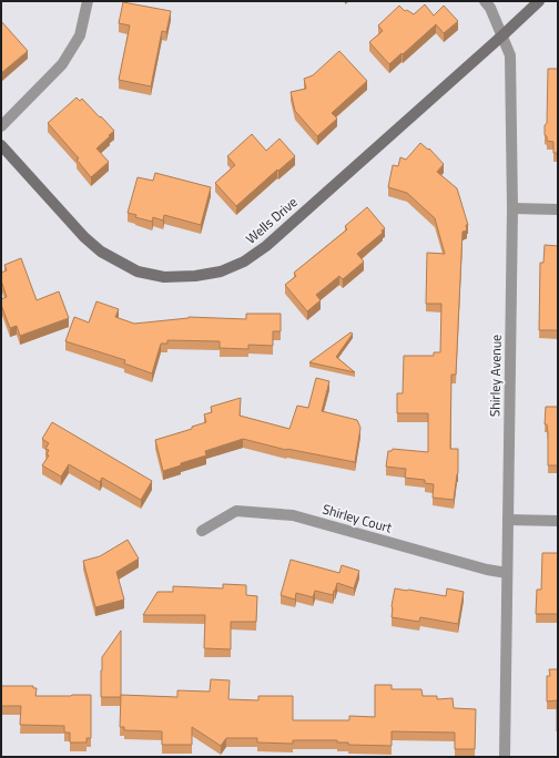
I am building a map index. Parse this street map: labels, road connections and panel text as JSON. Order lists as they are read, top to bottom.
{
  "streets": {
    "main road": ["Wells Drive"],
    "street": ["Shirley Avenue", "Shirley Court"]
  },
  "crossings": [
    ["Wells Drive", "Shirley Avenue"],
    ["Shirley Avenue", "Shirley Court"]
  ]
}
